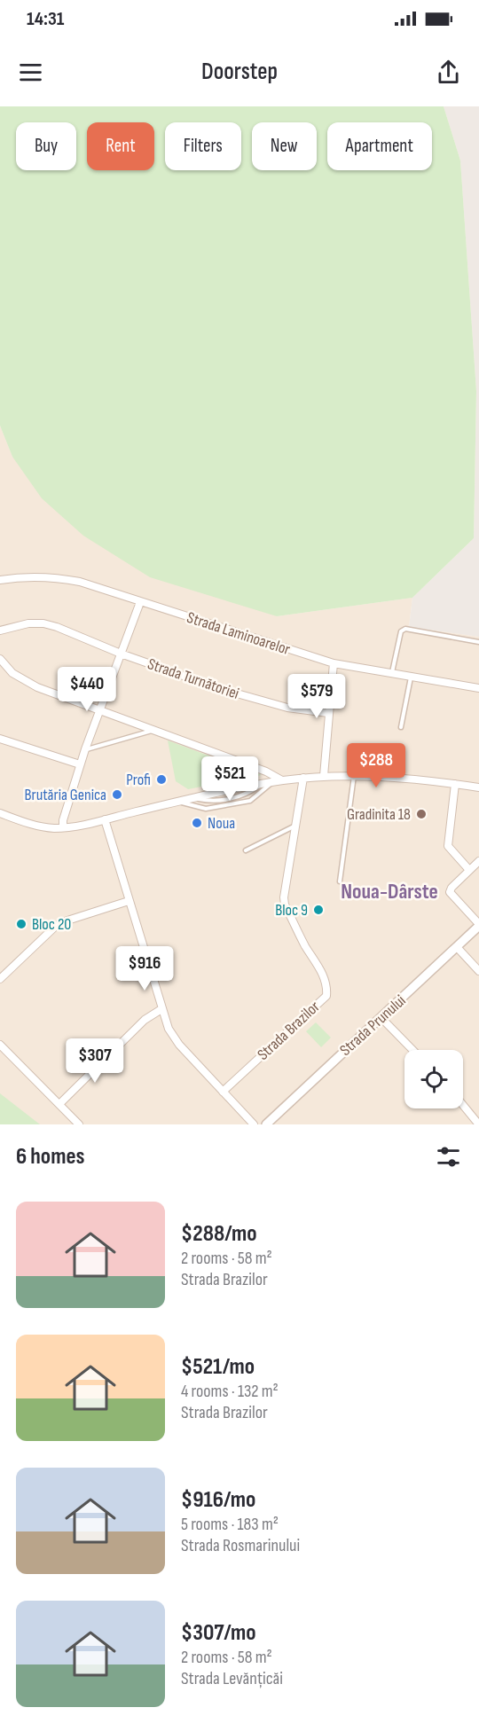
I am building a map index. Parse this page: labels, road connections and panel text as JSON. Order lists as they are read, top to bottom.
{
  "streets": {
    "street": [
      "Strada Laminoarelor",
      "Strada Turnătoriei",
      "Strada Prunului",
      "Strada Brazilor"
    ]
  },
  "districts": ["Noua-Dârste"],
  "places": [
    "Profi",
    "Brutăria Genica",
    "Gradinita 18",
    "Noua",
    "Bloc 9",
    "Bloc 20"
  ],
  "page": {
    "status": "14:31",
    "header": "Doorstep",
    "chip": [
      "Buy",
      "Rent",
      "Filters",
      "New",
      "Apartment"
    ],
    "price": [
      "$440",
      "$579",
      "$288",
      "$521",
      "$916",
      "$307"
    ],
    "heading": "6 homes",
    "list": [
      {
        "name": "$288/mo",
        "note": "2 rooms · 58 m² · Strada Brazilor"
      },
      {
        "name": "$521/mo",
        "note": "4 rooms · 132 m² · Strada Brazilor"
      },
      {
        "name": "$916/mo",
        "note": "5 rooms · 183 m² · Strada Rosmarinului"
      },
      {
        "name": "$307/mo",
        "note": "2 rooms · 58 m² · Strada Levănțicăi"
      }
    ]
  }
}
